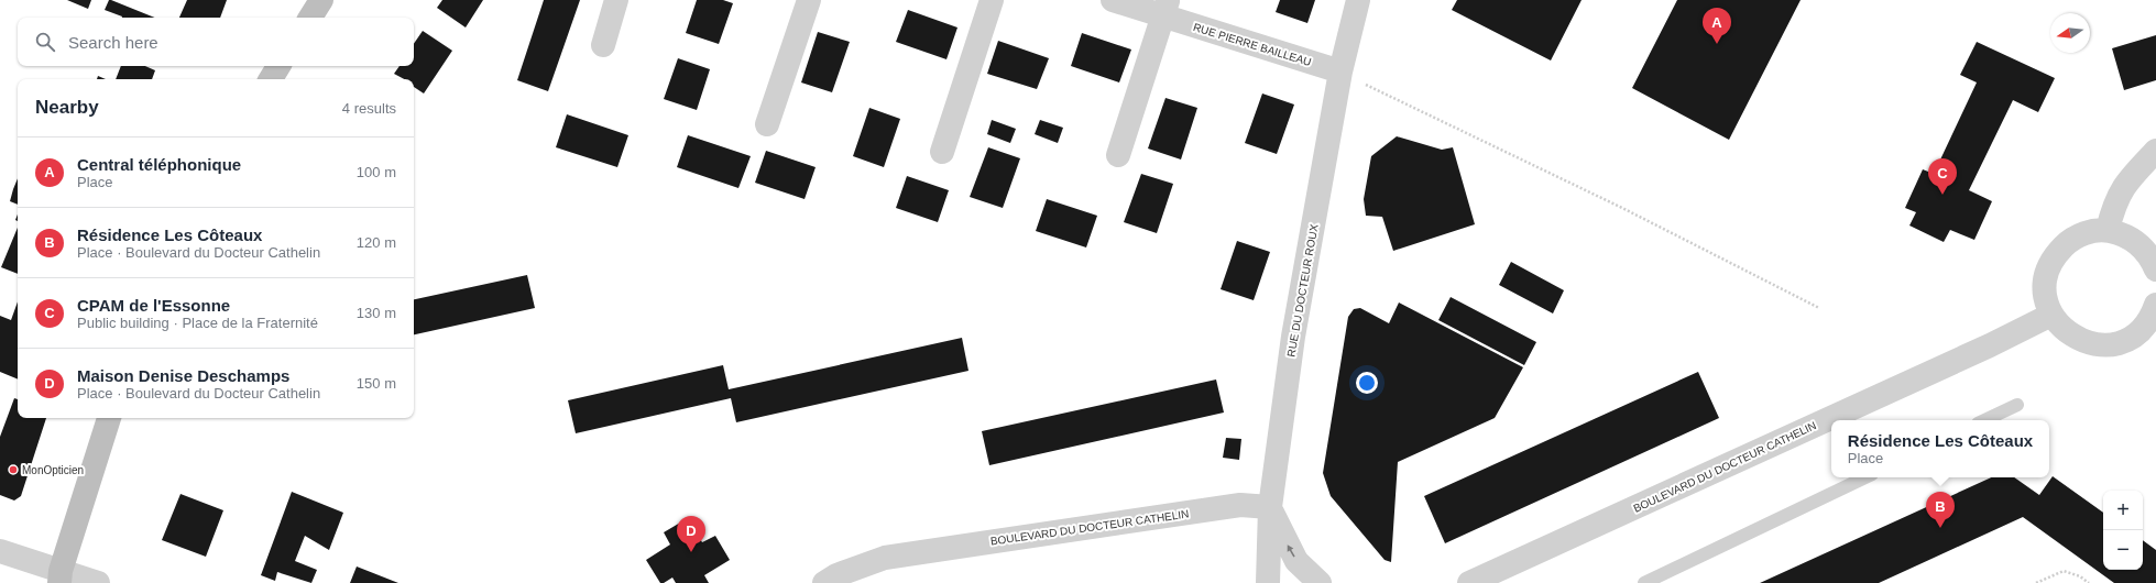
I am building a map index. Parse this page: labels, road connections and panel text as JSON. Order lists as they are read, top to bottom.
{
  "streets": {
    "street": ["RUE PIERRE BAILLEAU", "RUE DU DOCTEUR ROUX", "BOULEVARD DU DOCTEUR CATHELIN"]
  },
  "crossings": [
    ["RUE PIERRE BAILLEAU", "RUE DU DOCTEUR ROUX"],
    ["RUE DU DOCTEUR ROUX", "BOULEVARD DU DOCTEUR CATHELIN"]
  ],
  "places": ["MonOpticien"],
  "north": "left",
  "page": {
    "pins": [
      "A",
      "C",
      "B",
      "D"
    ],
    "search": "Search here",
    "heading": ["Nearby", "4 results"],
    "list": [
      {
        "mark": "A",
        "name": "Central téléphonique",
        "note": "Place",
        "value": "100 m"
      },
      {
        "mark": "B",
        "name": "Résidence Les Côteaux",
        "note": "Place · Boulevard du Docteur Cathelin",
        "value": "120 m"
      },
      {
        "mark": "C",
        "name": "CPAM de l'Essonne",
        "note": "Public building · Place de la Fraternité",
        "value": "130 m"
      },
      {
        "mark": "D",
        "name": "Maison Denise Deschamps",
        "note": "Place · Boulevard du Docteur Cathelin",
        "value": "150 m"
      }
    ],
    "popup": ["Résidence Les Côteaux", "Place"],
    "map_buttons": ["+", "−"]
  }
}
